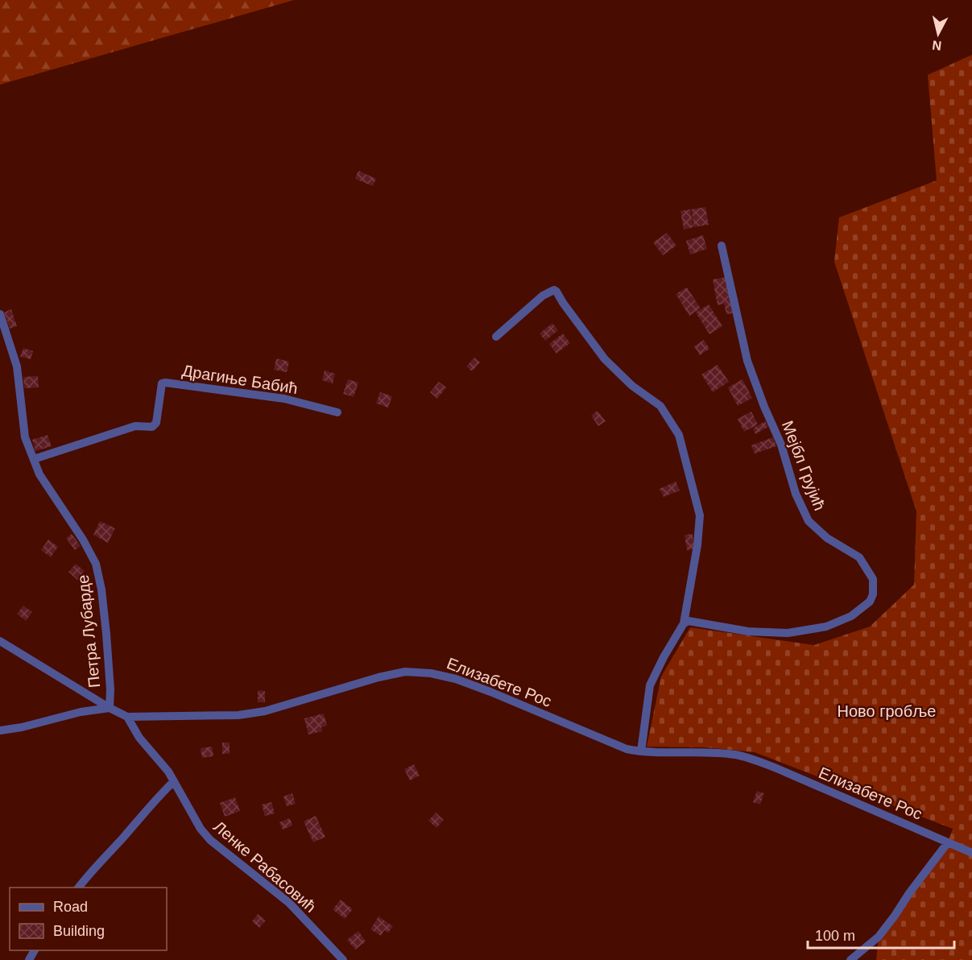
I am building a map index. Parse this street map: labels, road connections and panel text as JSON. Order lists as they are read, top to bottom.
{
  "streets": {
    "street": [
      "Драгиње Бабић",
      "Мејбл Грујић",
      "Петра Лубарде",
      "Елизабете Рос",
      "Ленке Рабасовић"
    ]
  },
  "crossings": [
    ["Драгиње Бабић", "Петра Лубарде"],
    ["Петра Лубарде", "Елизабете Рос"],
    ["Елизабете Рос", "Ленке Рабасовић"]
  ],
  "parks": ["Ново гробље"],
  "legend": ["Road", "Building"],
  "scale_bar": "100 m",
  "north": "bottom"
}
